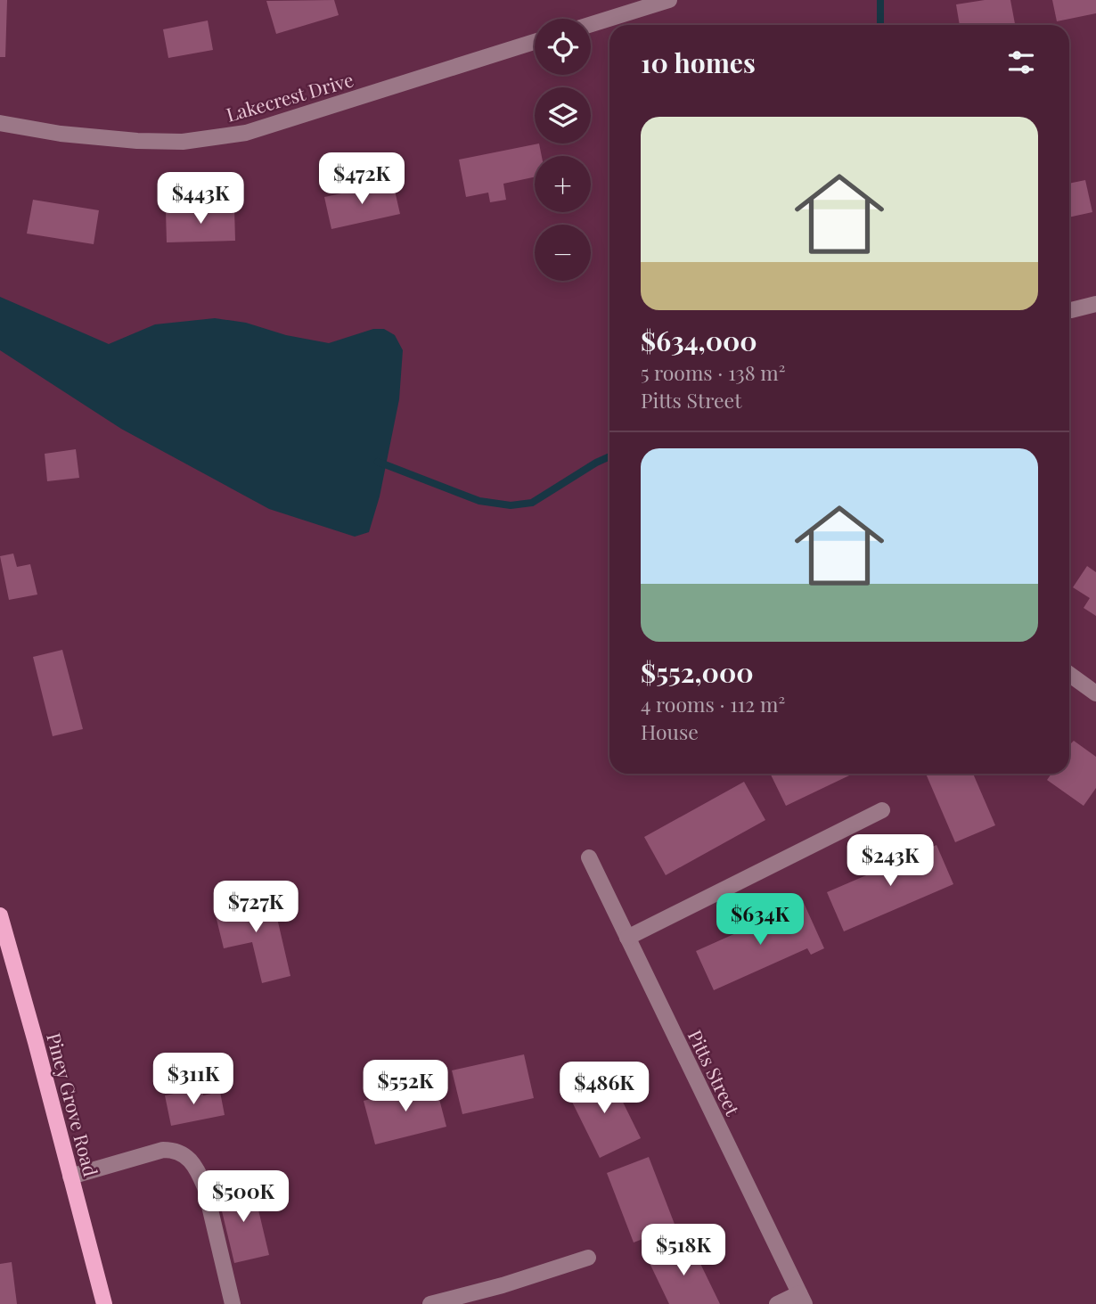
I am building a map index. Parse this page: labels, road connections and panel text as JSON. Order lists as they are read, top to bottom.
{
  "streets": {
    "main road": ["Piney Grove Road"],
    "street": ["Lakecrest Drive", "Pitts Street"]
  },
  "page": {
    "map_buttons": ["+", "−"],
    "heading": "10 homes",
    "list": [
      {
        "name": "$634,000",
        "note": "5 rooms · 138 m² · Pitts Street"
      },
      {
        "name": "$552,000",
        "note": "4 rooms · 112 m² · House"
      }
    ],
    "price": [
      "$472K",
      "$443K",
      "$243K",
      "$727K",
      "$634K",
      "$311K",
      "$552K",
      "$486K",
      "$500K",
      "$518K"
    ]
  }
}
